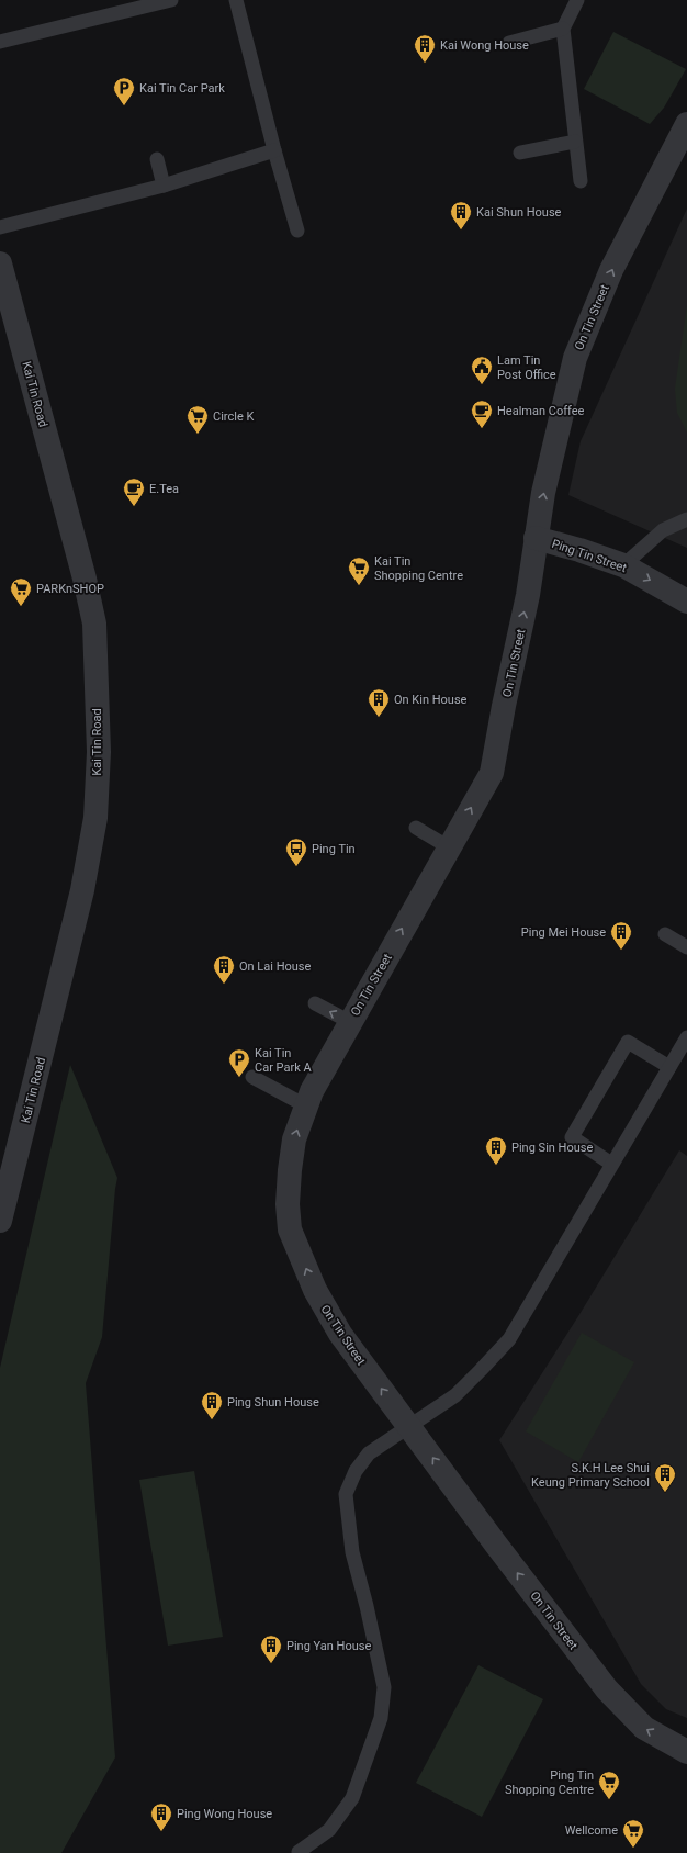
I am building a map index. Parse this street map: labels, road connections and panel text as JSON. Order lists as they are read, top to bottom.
{
  "streets": {
    "street": ["On Tin Street", "Kai Tin Road", "Ping Tin Street"]
  },
  "crossings": [
    ["On Tin Street", "Ping Tin Street"]
  ],
  "one_way": ["On Tin Street", "Ping Tin Street"],
  "places": {
    "building": [
      "Kai Wong House",
      "Kai Shun House",
      "On Kin House",
      "Ping Mei House",
      "On Lai House",
      "Ping Sin House",
      "Ping Shun House",
      "S.K.H Lee Shui Keung Primary School",
      "Ping Yan House",
      "Ping Wong House"
    ],
    "parking": ["Kai Tin Car Park", "Kai Tin Car Park A"],
    "public building": ["Lam Tin Post Office"],
    "cafe": ["Healman Coffee", "E.Tea"],
    "supermarket": [
      "Circle K",
      "Kai Tin Shopping Centre",
      "PARKnSHOP",
      "Ping Tin Shopping Centre",
      "Wellcome"
    ],
    "bus stop": ["Ping Tin"]
  }
}
